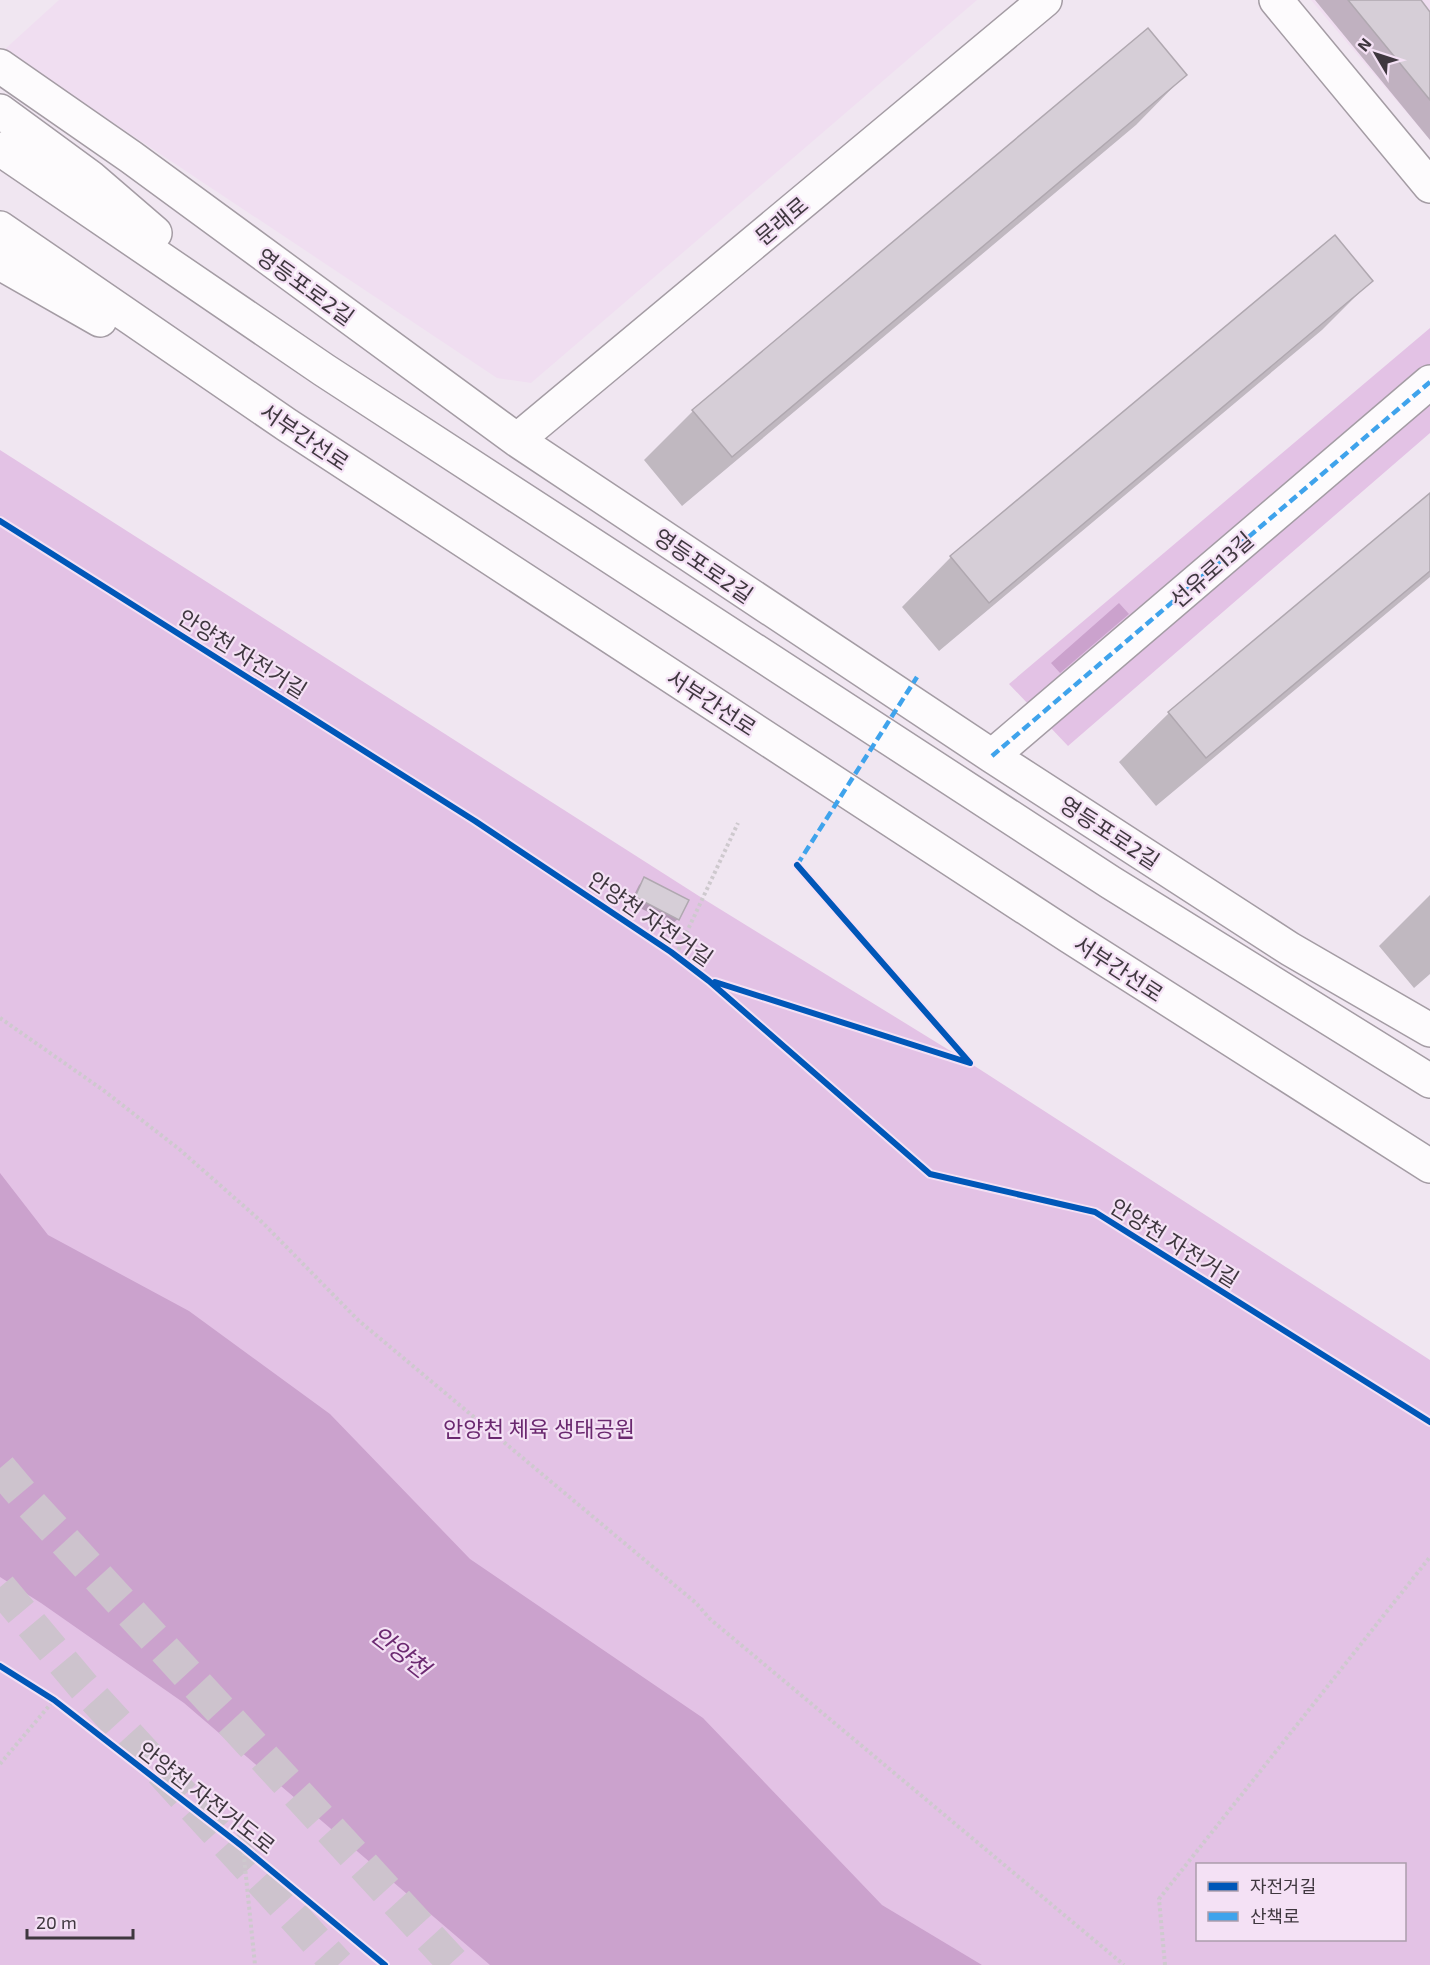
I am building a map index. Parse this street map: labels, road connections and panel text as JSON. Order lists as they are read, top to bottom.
{
  "streets": {
    "main road": [
      "문래로",
      "영등포로2길",
      "서부간선로",
      "선유로13길"
    ],
    "cycle path": ["안양천 자전거길", "안양천 자전거도로"]
  },
  "crossings": [
    ["문래로", "영등포로2길"],
    ["영등포로2길", "선유로13길"]
  ],
  "water": ["안양천"],
  "parks": ["안양천 체육 생태공원"],
  "legend": ["자전거길", "산책로"],
  "scale_bar": "20 m",
  "north": "top left"
}
